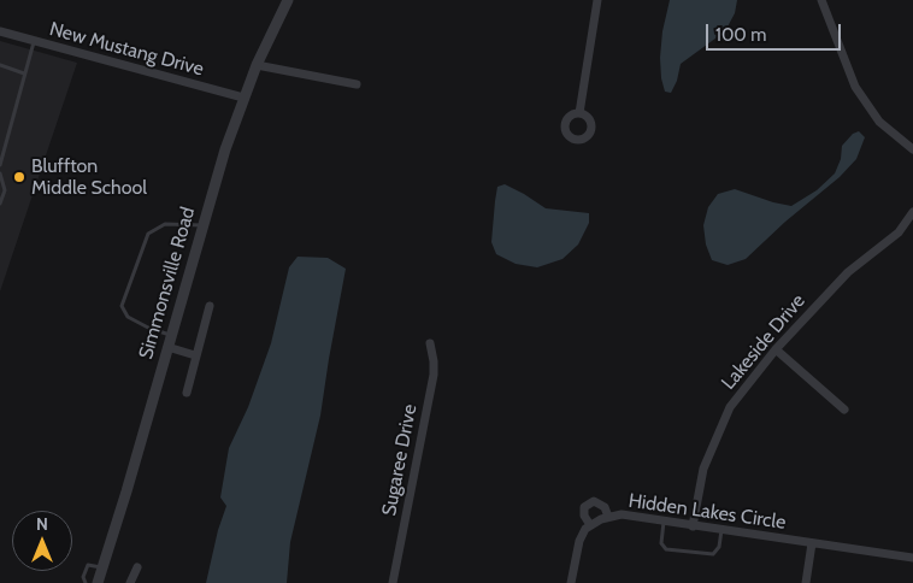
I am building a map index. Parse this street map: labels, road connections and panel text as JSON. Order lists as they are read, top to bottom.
{
  "streets": {
    "street": [
      "New Mustang Drive",
      "Simmonsville Road",
      "Lakeside Drive",
      "Sugaree Drive",
      "Hidden Lakes Circle"
    ]
  },
  "crossings": [
    ["New Mustang Drive", "Simmonsville Road"],
    ["Lakeside Drive", "Hidden Lakes Circle"]
  ],
  "places": ["Bluffton Middle School"],
  "scale_bar": "100 m",
  "north": "top"
}
